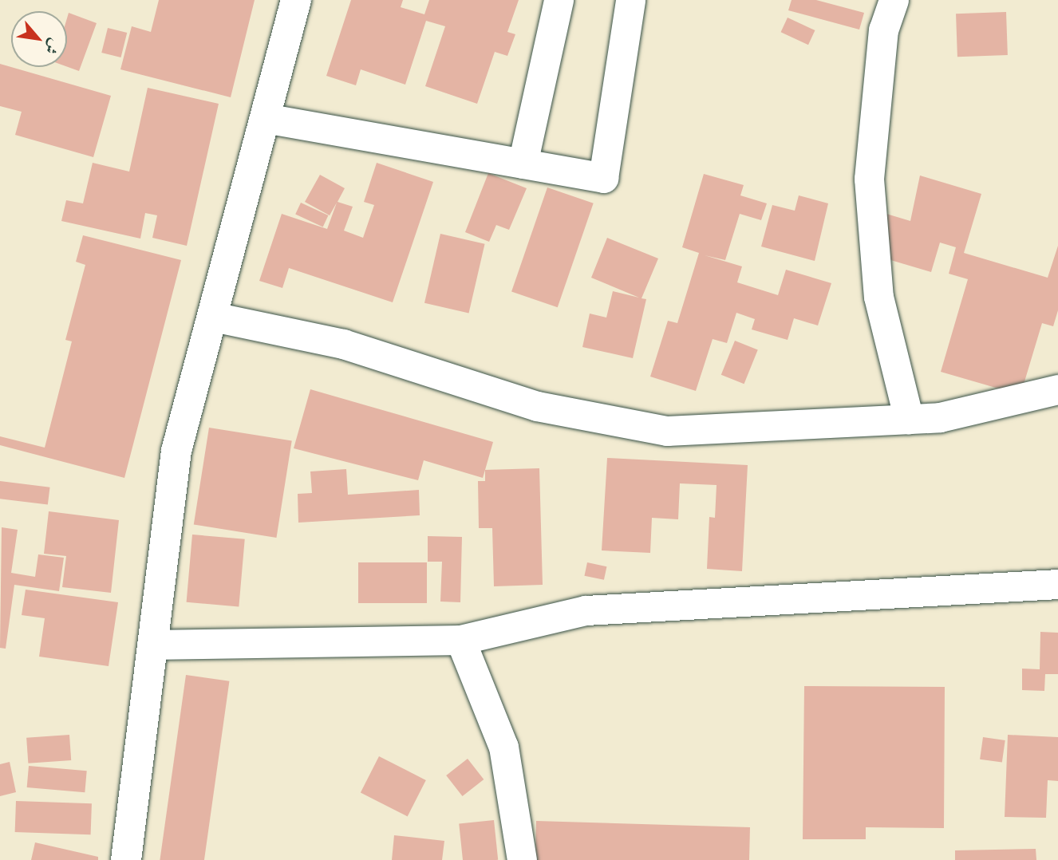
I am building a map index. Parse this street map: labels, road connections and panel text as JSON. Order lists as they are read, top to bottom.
{
  "north": "bottom right"
}
